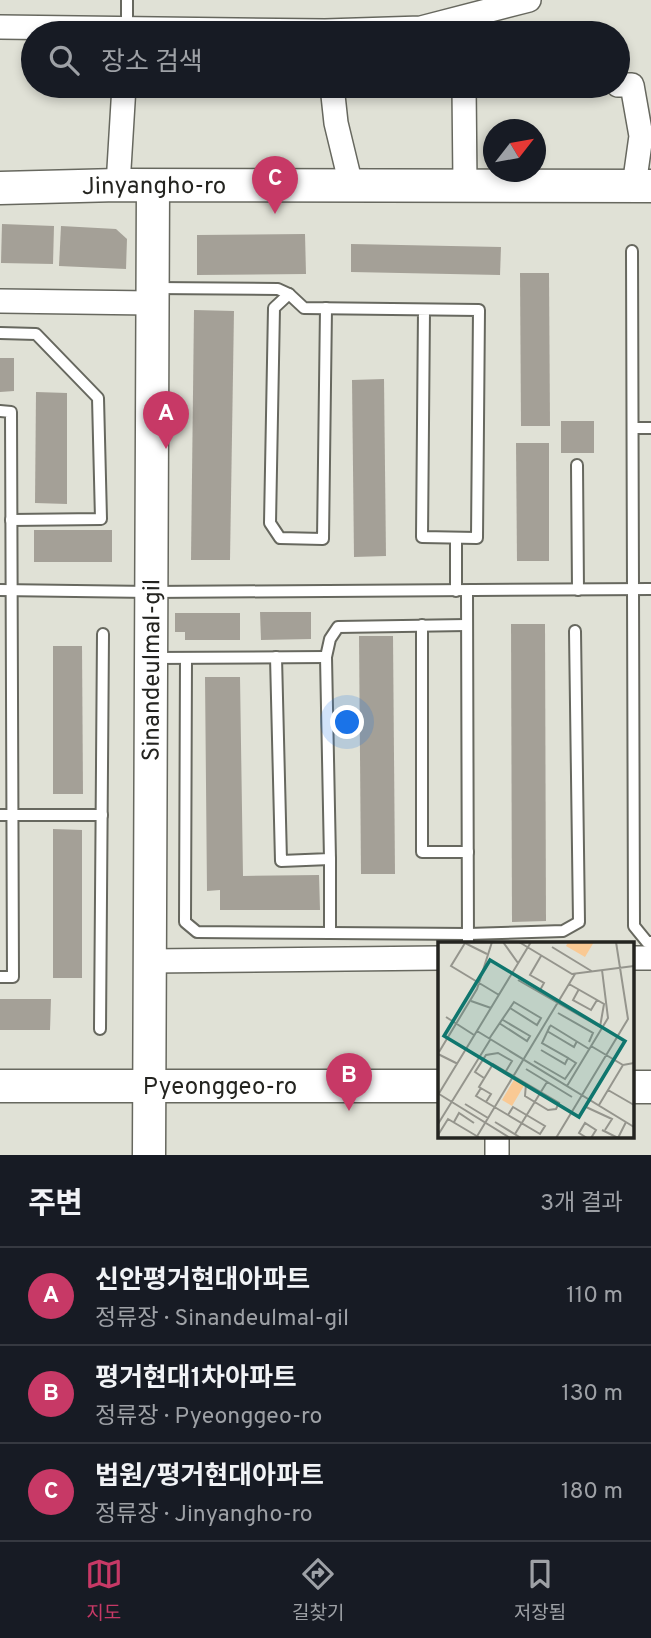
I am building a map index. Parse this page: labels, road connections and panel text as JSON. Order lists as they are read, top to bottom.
{
  "streets": {
    "street": ["Jinyangho-ro", "Sinandeulmal-gil", "Pyeonggeo-ro"]
  },
  "crossings": [
    ["Jinyangho-ro", "Sinandeulmal-gil"],
    ["Sinandeulmal-gil", "Pyeonggeo-ro"]
  ],
  "north": "top right",
  "page": {
    "search": "장소 검색",
    "pins": ["C", "A", "B"],
    "heading": ["주변", "3개 결과"],
    "list": [
      {
        "mark": "A",
        "name": "신안평거현대아파트",
        "note": "정류장 · Sinandeulmal-gil",
        "value": "110 m"
      },
      {
        "mark": "B",
        "name": "평거현대1차아파트",
        "note": "정류장 · Pyeonggeo-ro",
        "value": "130 m"
      },
      {
        "mark": "C",
        "name": "법원/평거현대아파트",
        "note": "정류장 · Jinyangho-ro",
        "value": "180 m"
      }
    ],
    "nav": ["지도", "길찾기", "저장됨"]
  }
}
